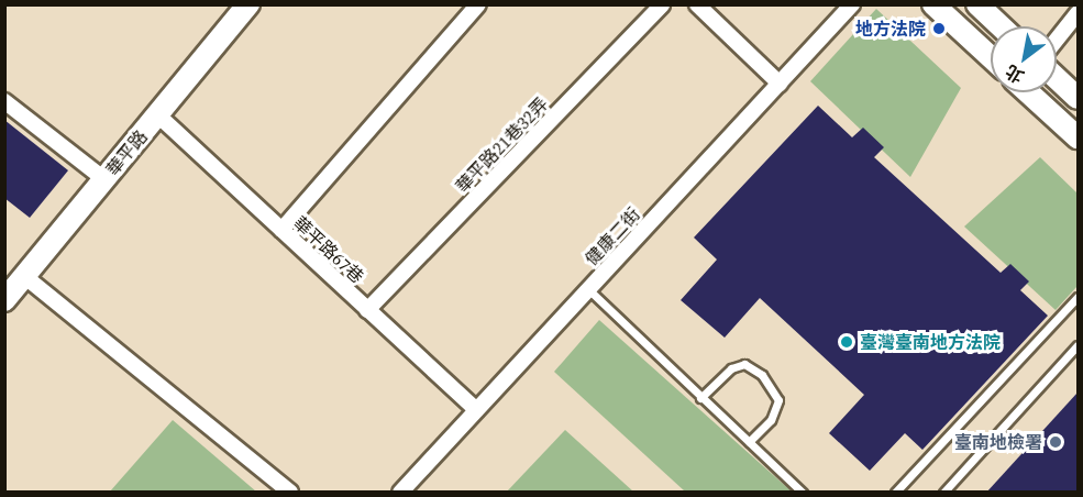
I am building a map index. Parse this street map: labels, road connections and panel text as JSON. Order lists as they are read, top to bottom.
{
  "streets": {
    "street": [
      "華平路21巷32弄",
      "華平路",
      "健康二街",
      "華平路67巷"
    ]
  },
  "crossings": [
    ["華平路21巷32弄", "華平路67巷"],
    ["華平路", "華平路67巷"],
    ["健康二街", "華平路67巷"]
  ],
  "places": ["地方法院", "臺灣臺南地方法院", "臺南地檢署"],
  "north": "bottom left"
}
